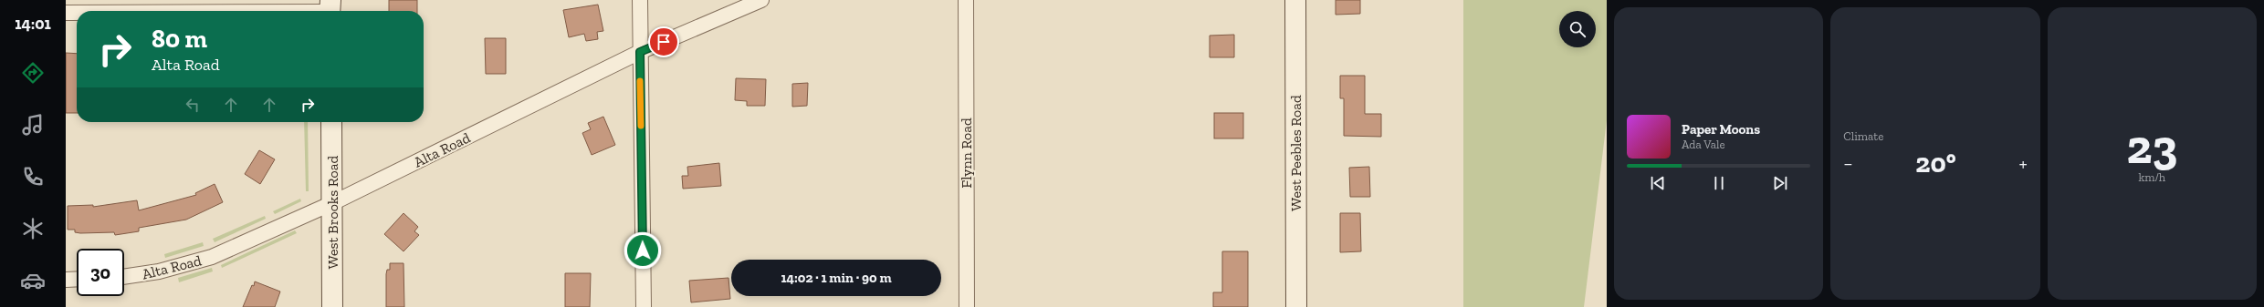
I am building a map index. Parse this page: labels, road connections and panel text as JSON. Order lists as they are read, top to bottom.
{
  "streets": {
    "main road": ["West Peebles Road", "West Brooks Road"],
    "street": ["Alta Road", "Flynn Road"]
  },
  "crossings": [
    ["Alta Road", "West Brooks Road"]
  ],
  "page": {
    "tabs": "14:01",
    "tile": [
      "Climate",
      ["23", "km/h"]
    ],
    "turn": ["80 m", "Alta Road"],
    "song": ["Paper Moons", "Ada Vale"],
    "heat": ["−", "20°", "+"],
    "limit": "30",
    "trip": "14:02 · 1 min · 90 m"
  }
}
